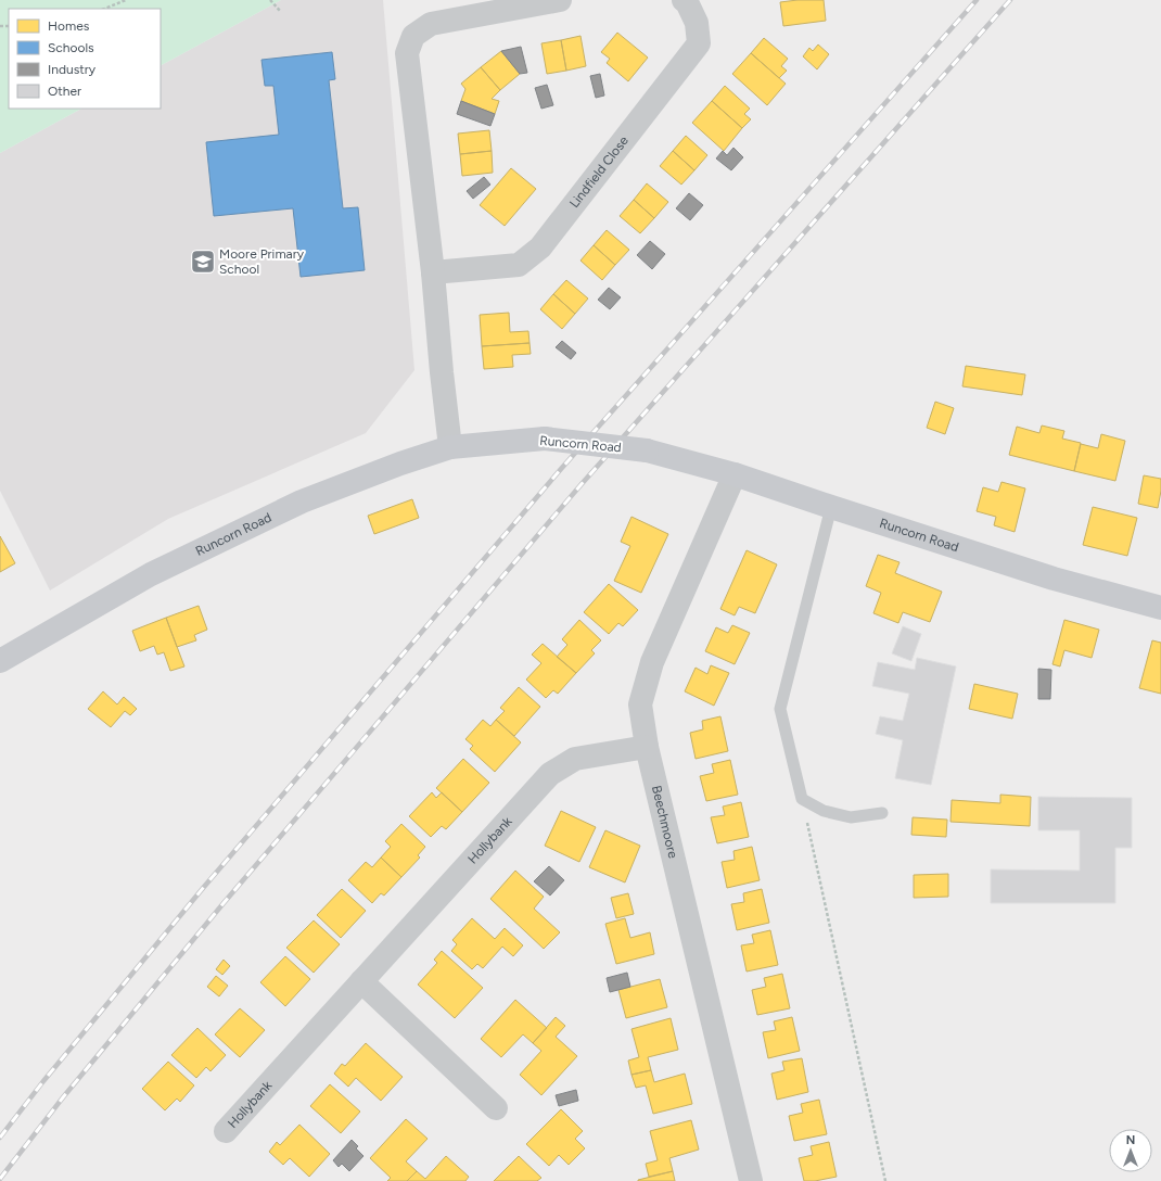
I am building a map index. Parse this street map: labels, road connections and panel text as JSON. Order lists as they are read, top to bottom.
{
  "streets": {
    "street": [
      "Lindfield Close",
      "Runcorn Road",
      "Beechmoore",
      "Hollybank"
    ]
  },
  "crossings": [
    ["Runcorn Road", "Beechmoore"],
    ["Beechmoore", "Hollybank"]
  ],
  "places": {
    "school or university": ["Moore Primary School"]
  },
  "legend": [
    "Homes",
    "Schools",
    "Industry",
    "Other"
  ],
  "north": "top"
}
